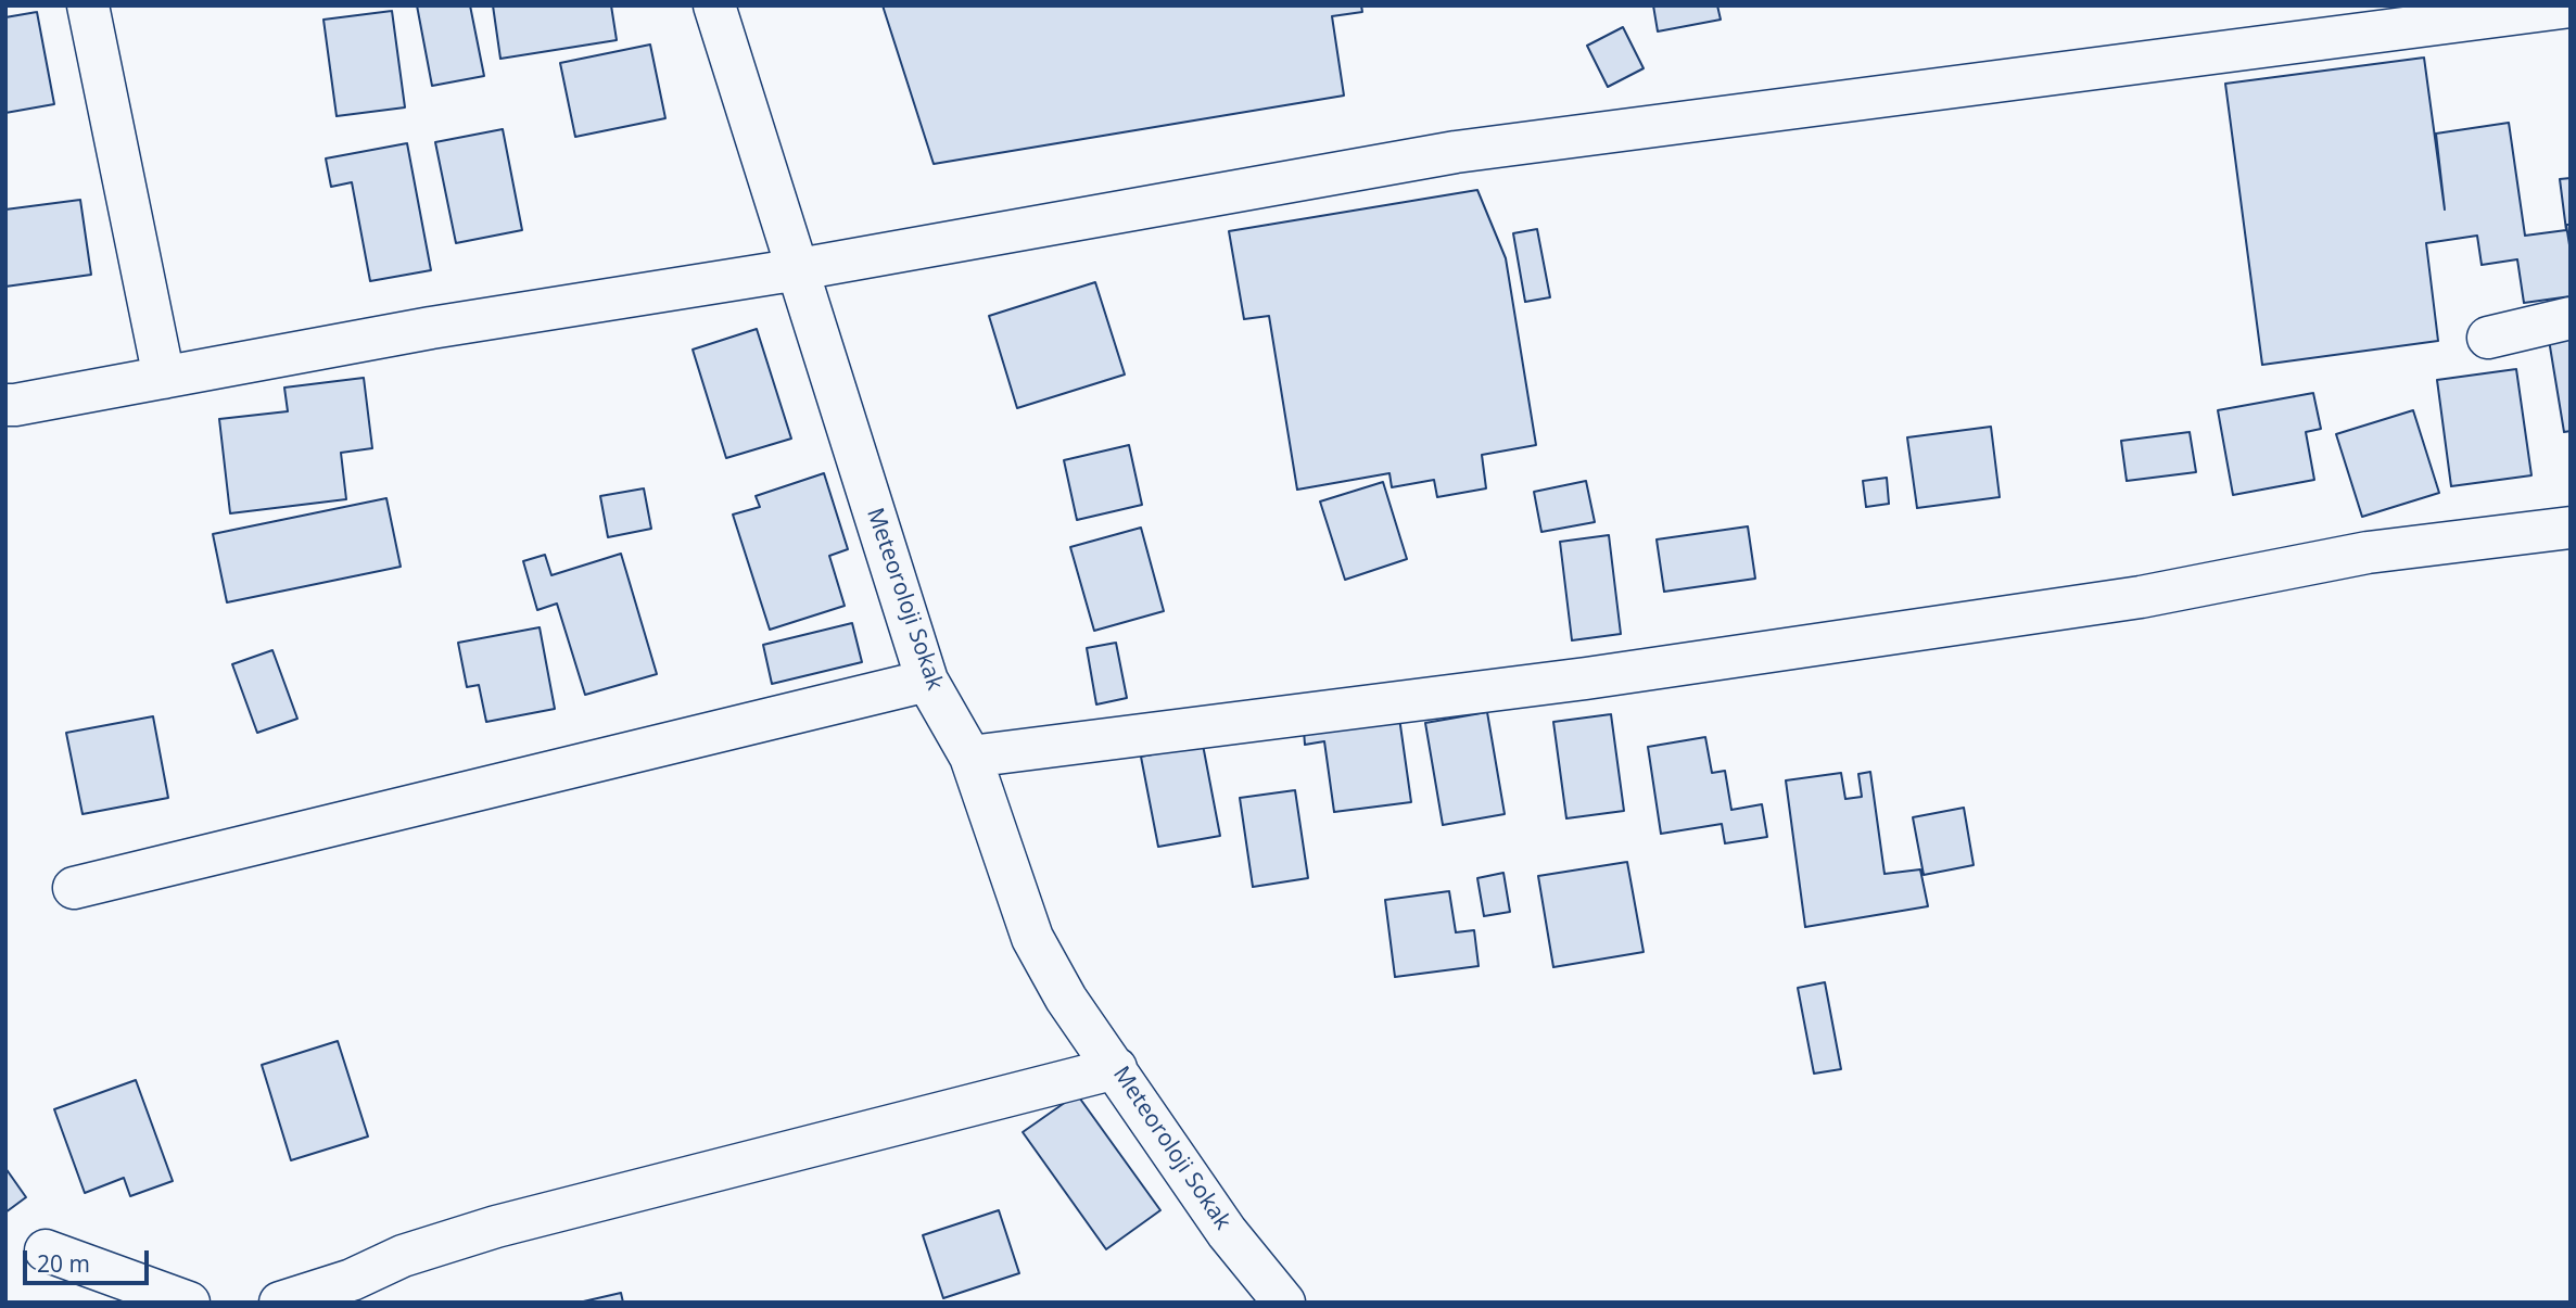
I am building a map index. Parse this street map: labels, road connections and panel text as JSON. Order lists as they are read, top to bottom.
{
  "streets": {
    "street": ["Meteoroloji Sokak"]
  },
  "scale_bar": "20 m"
}
